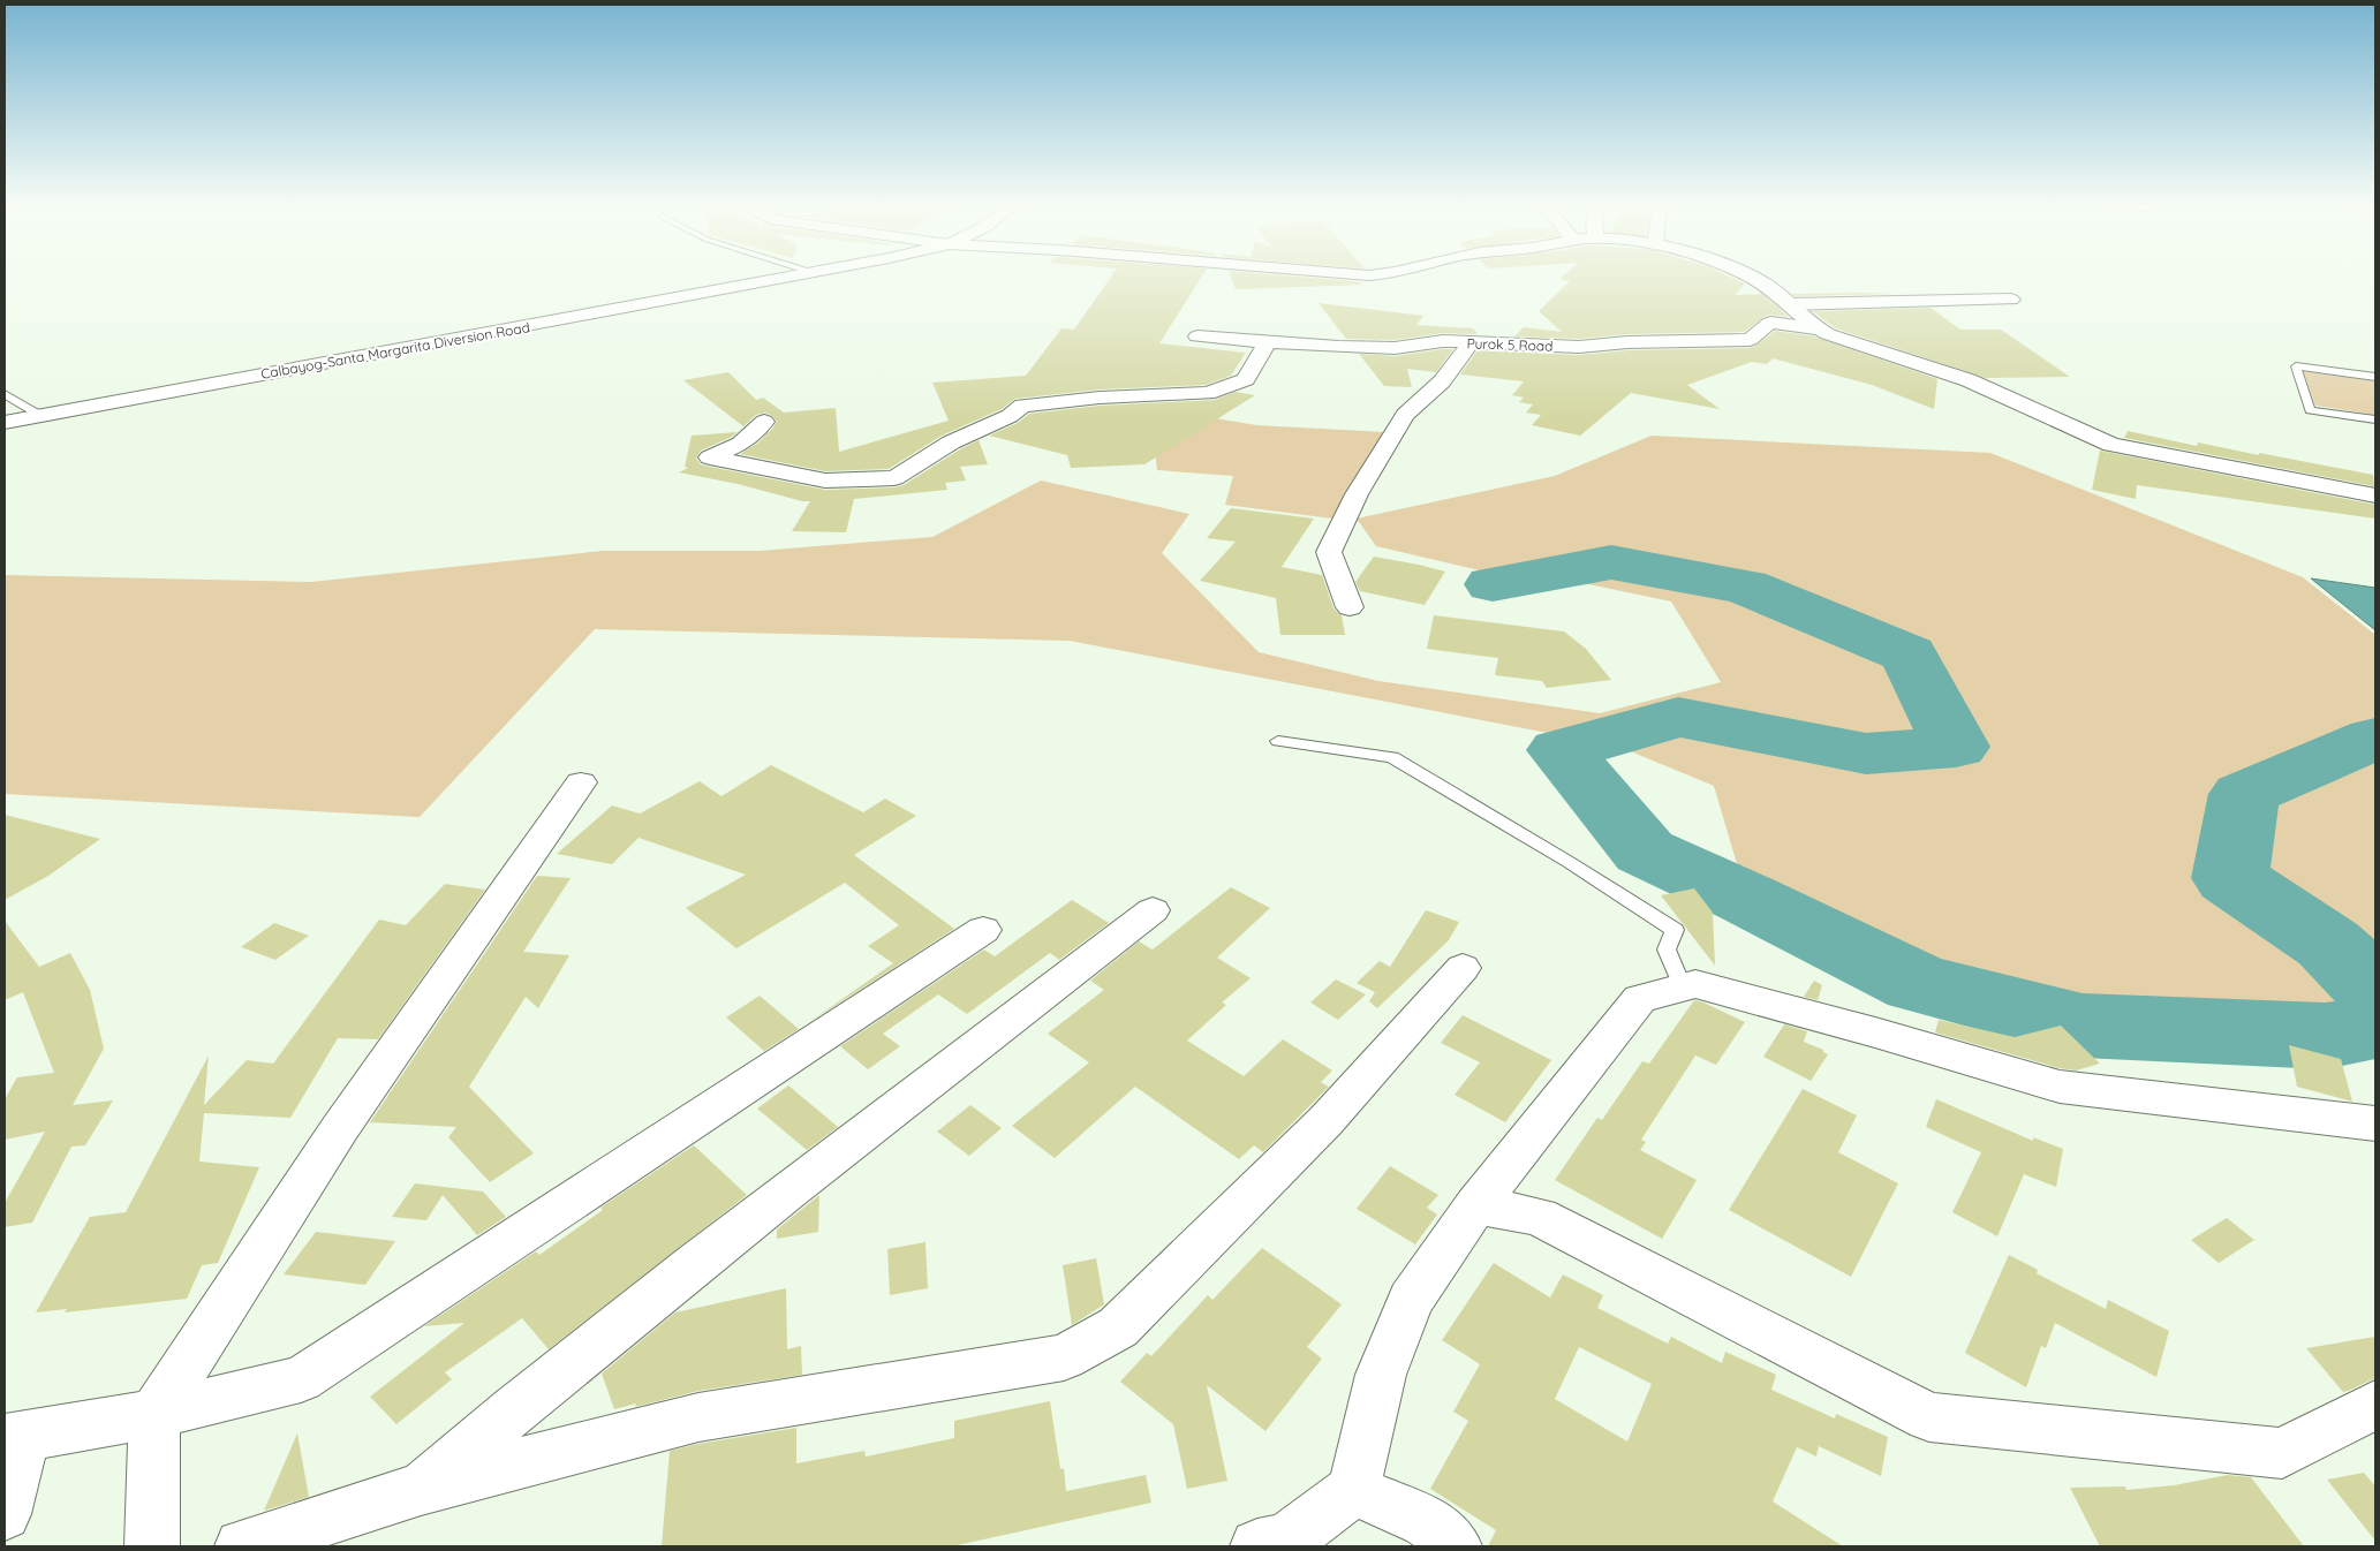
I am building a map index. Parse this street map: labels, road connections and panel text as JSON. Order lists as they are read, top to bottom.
{
  "streets": {
    "main road": ["Purok 5 Road", "Calbayog-Santa Margarita Diversion Road"]
  }
}
